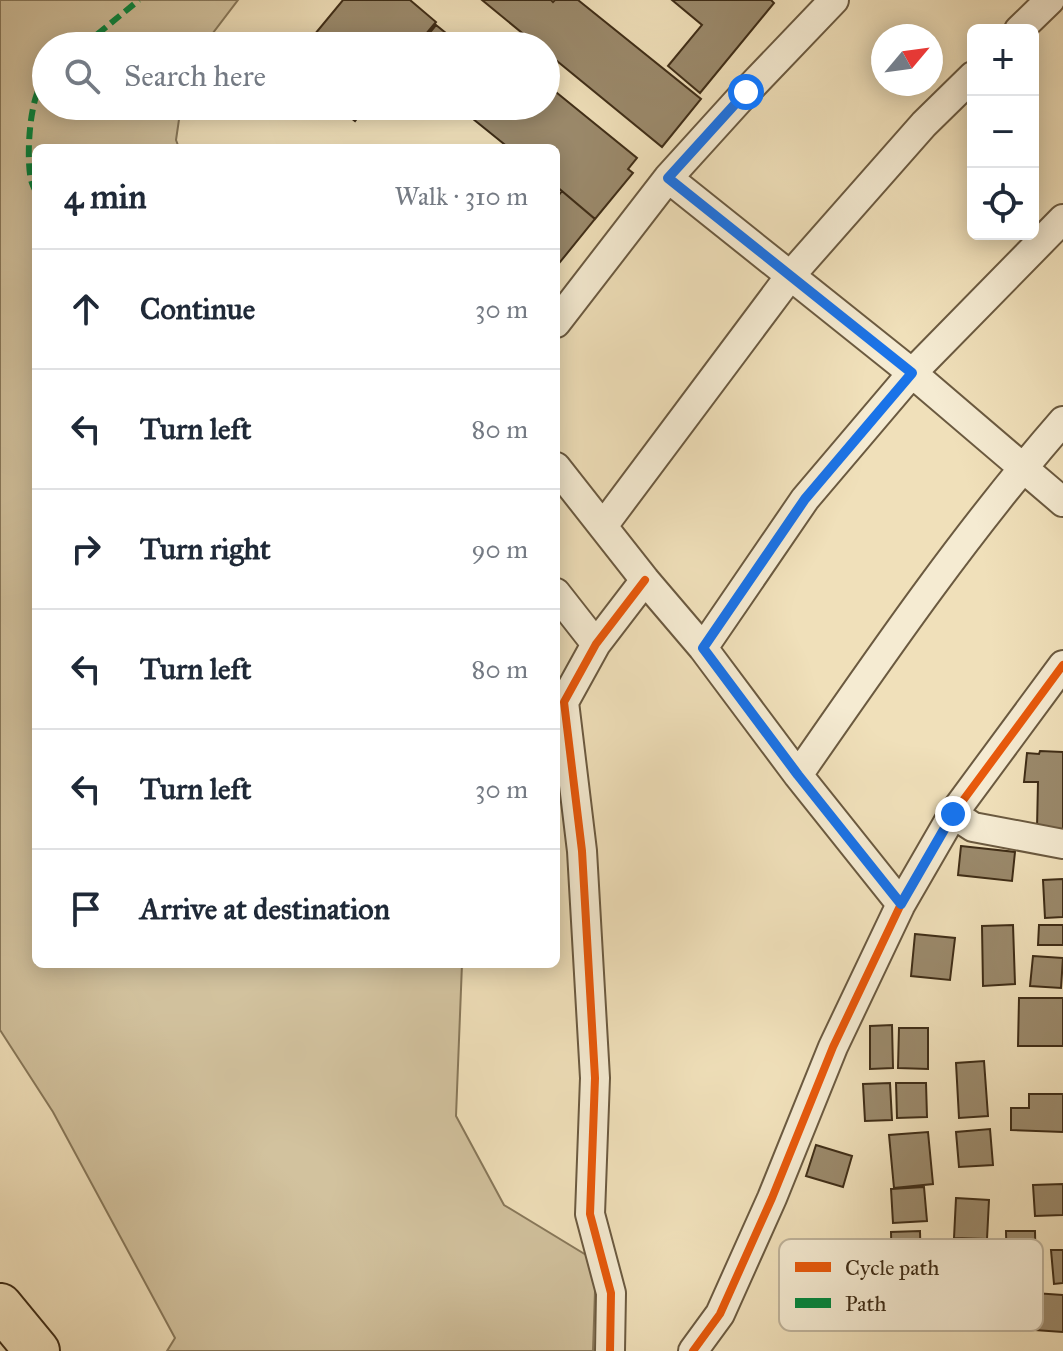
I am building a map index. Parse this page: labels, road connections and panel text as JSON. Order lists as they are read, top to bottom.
{
  "legend": ["Cycle path", "Path"],
  "north": "top right",
  "page": {
    "map_buttons": ["+", "−"],
    "search": "Search here",
    "heading": ["4 min", "Walk · 310 m"],
    "list": [
      ["Continue", "30 m"],
      ["Turn left", "80 m"],
      ["Turn right", "90 m"],
      ["Turn left", "80 m"],
      ["Turn left", "30 m"],
      "Arrive at destination"
    ]
  }
}
